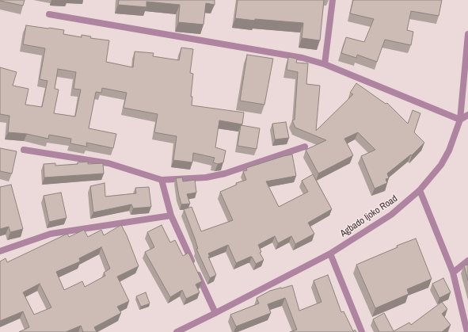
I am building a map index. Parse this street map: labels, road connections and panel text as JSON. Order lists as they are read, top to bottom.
{
  "streets": {
    "street": ["Agbado Ijoko Road"]
  }
}
